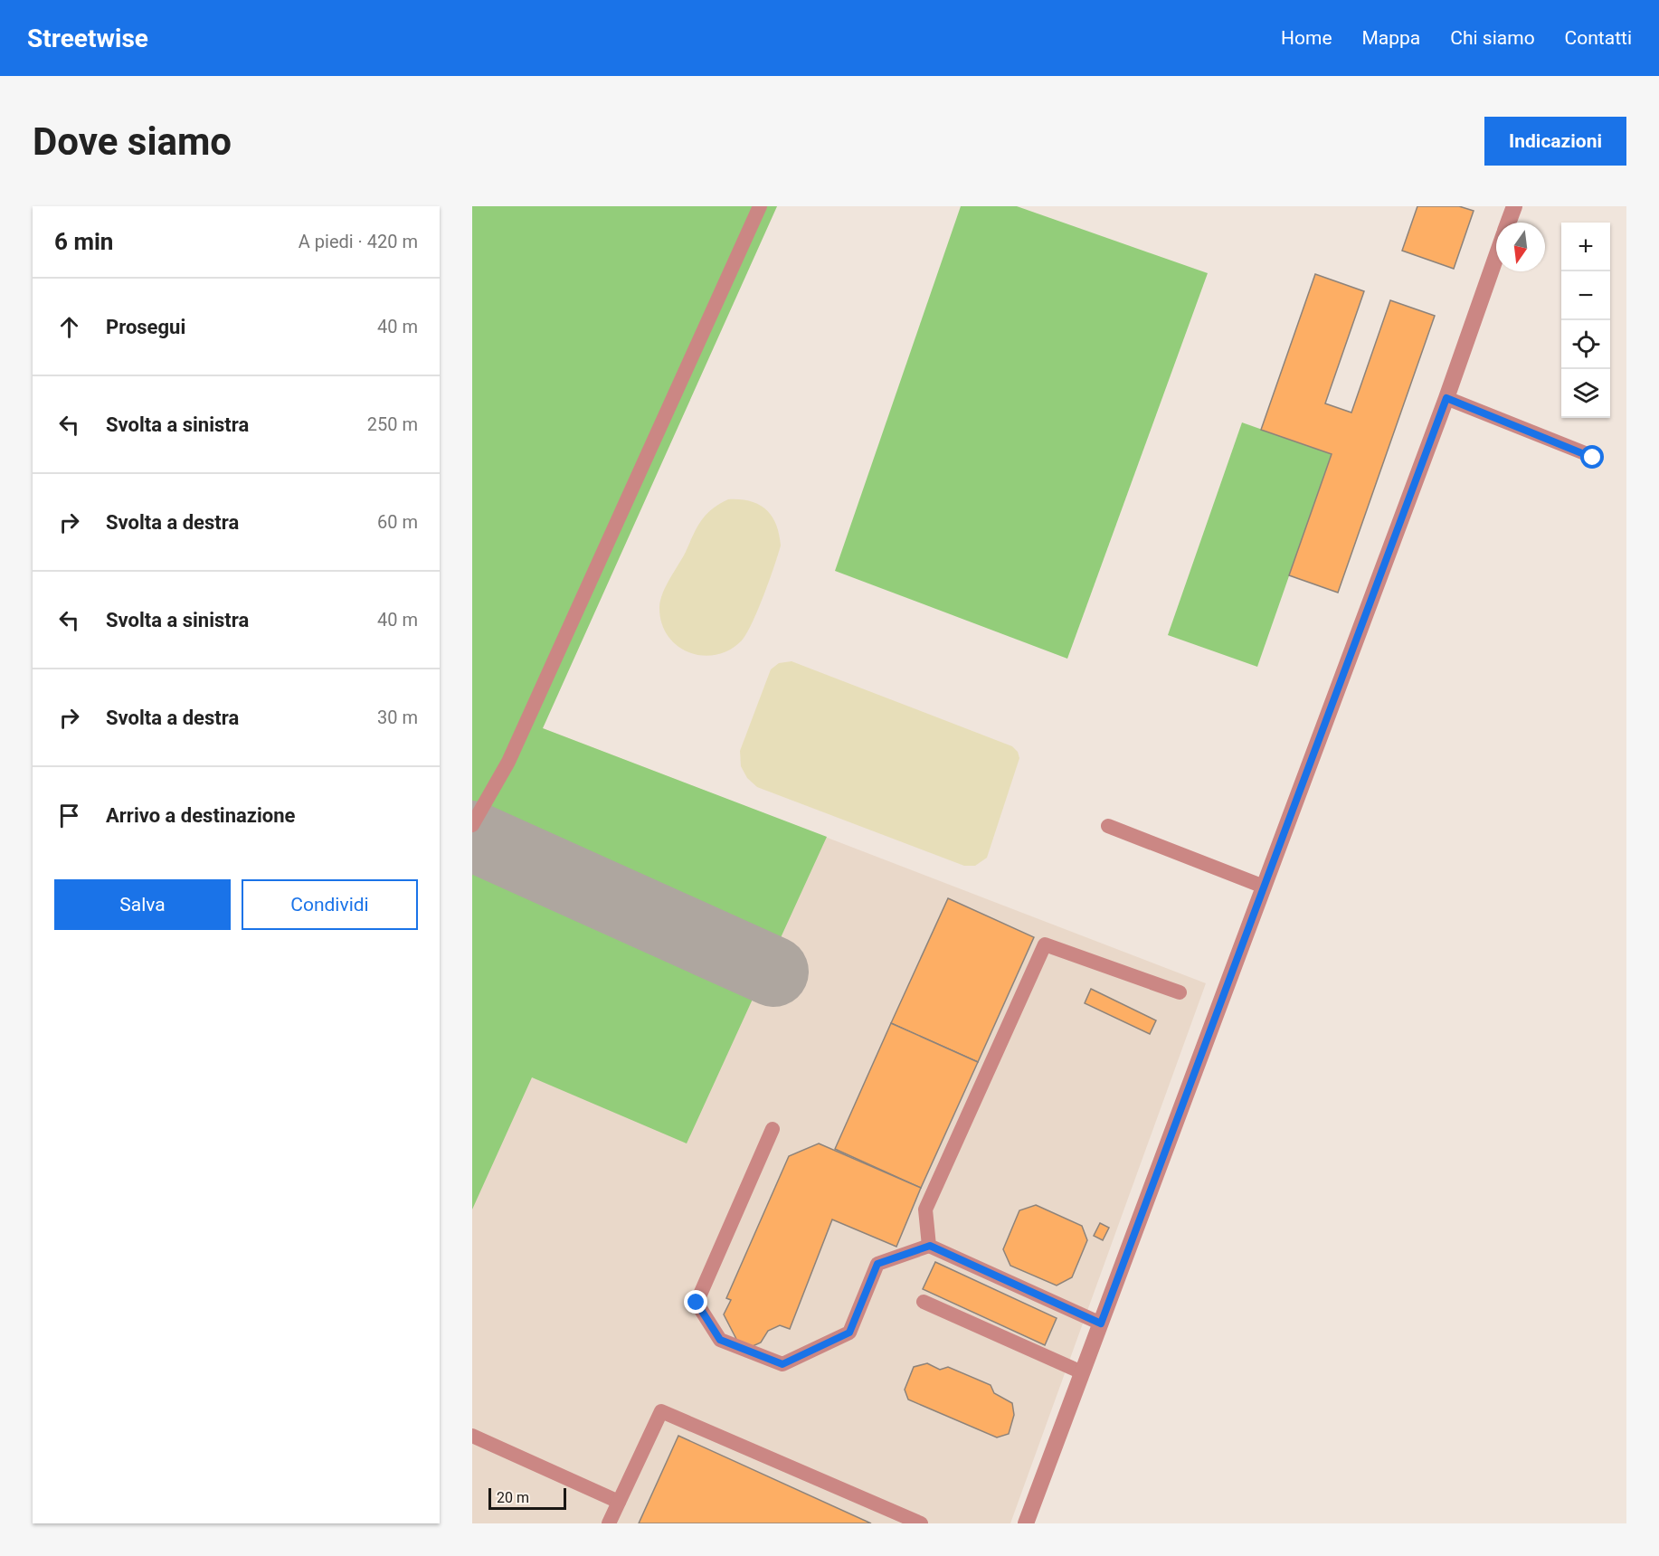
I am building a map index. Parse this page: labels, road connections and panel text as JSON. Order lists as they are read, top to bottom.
{
  "scale_bar": "20 m",
  "north": "bottom",
  "page": {
    "header": "Streetwise",
    "nav": [
      "Home",
      "Mappa",
      "Chi siamo",
      "Contatti"
    ],
    "buttons": [
      "Indicazioni",
      ["Salva", "Condividi"]
    ],
    "title": "Dove siamo",
    "heading": ["6 min", "A piedi · 420 m"],
    "map_buttons": ["+", "−"],
    "list": [
      ["Prosegui", "40 m"],
      ["Svolta a sinistra", "250 m"],
      ["Svolta a destra", "60 m"],
      ["Svolta a sinistra", "40 m"],
      ["Svolta a destra", "30 m"],
      "Arrivo a destinazione"
    ],
    "scale": "20 m"
  }
}
